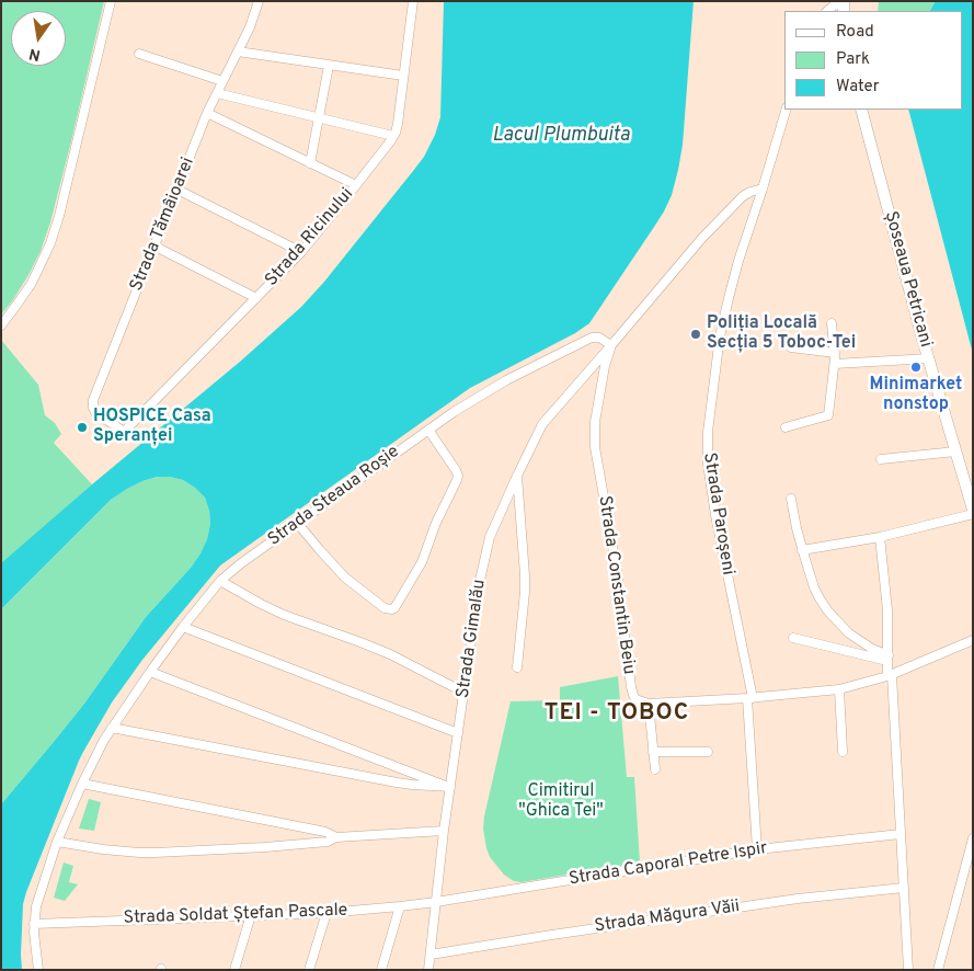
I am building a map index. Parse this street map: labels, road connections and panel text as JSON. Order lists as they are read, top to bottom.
{
  "streets": {
    "main road": ["Șoseaua Petricani"],
    "street": [
      "Strada Tămâioarei",
      "Strada Ricinului",
      "Strada Steaua Roșie",
      "Strada Paroșeni",
      "Strada Constantin Beiu",
      "Strada Gimalău",
      "Strada Caporal Petre Ispir",
      "Strada Soldat Ștefan Pascale",
      "Strada Măgura Văii"
    ]
  },
  "crossings": [
    ["Strada Tămâioarei", "Strada Ricinului"],
    ["Strada Steaua Roșie", "Strada Constantin Beiu"],
    ["Strada Steaua Roșie", "Strada Gimalău"],
    ["Strada Steaua Roșie", "Strada Soldat Ștefan Pascale"],
    ["Strada Paroșeni", "Strada Constantin Beiu"],
    ["Strada Paroșeni", "Strada Caporal Petre Ispir"],
    ["Strada Constantin Beiu", "Strada Gimalău"],
    ["Strada Gimalău", "Strada Caporal Petre Ispir"],
    ["Strada Gimalău", "Strada Soldat Ștefan Pascale"],
    ["Strada Gimalău", "Strada Măgura Văii"],
    ["Strada Caporal Petre Ispir", "Strada Soldat Ștefan Pascale"]
  ],
  "districts": ["TEI - TOBOC"],
  "water": ["Lacul Plumbuita"],
  "parks": ["Cimitirul \"Ghica Tei\""],
  "places": ["Poliția Locală Secția 5 Toboc-Tei", "Minimarket nonstop", "HOSPICE Casa Speranței"],
  "legend": ["Road", "Park", "Water"],
  "north": "bottom"
}
